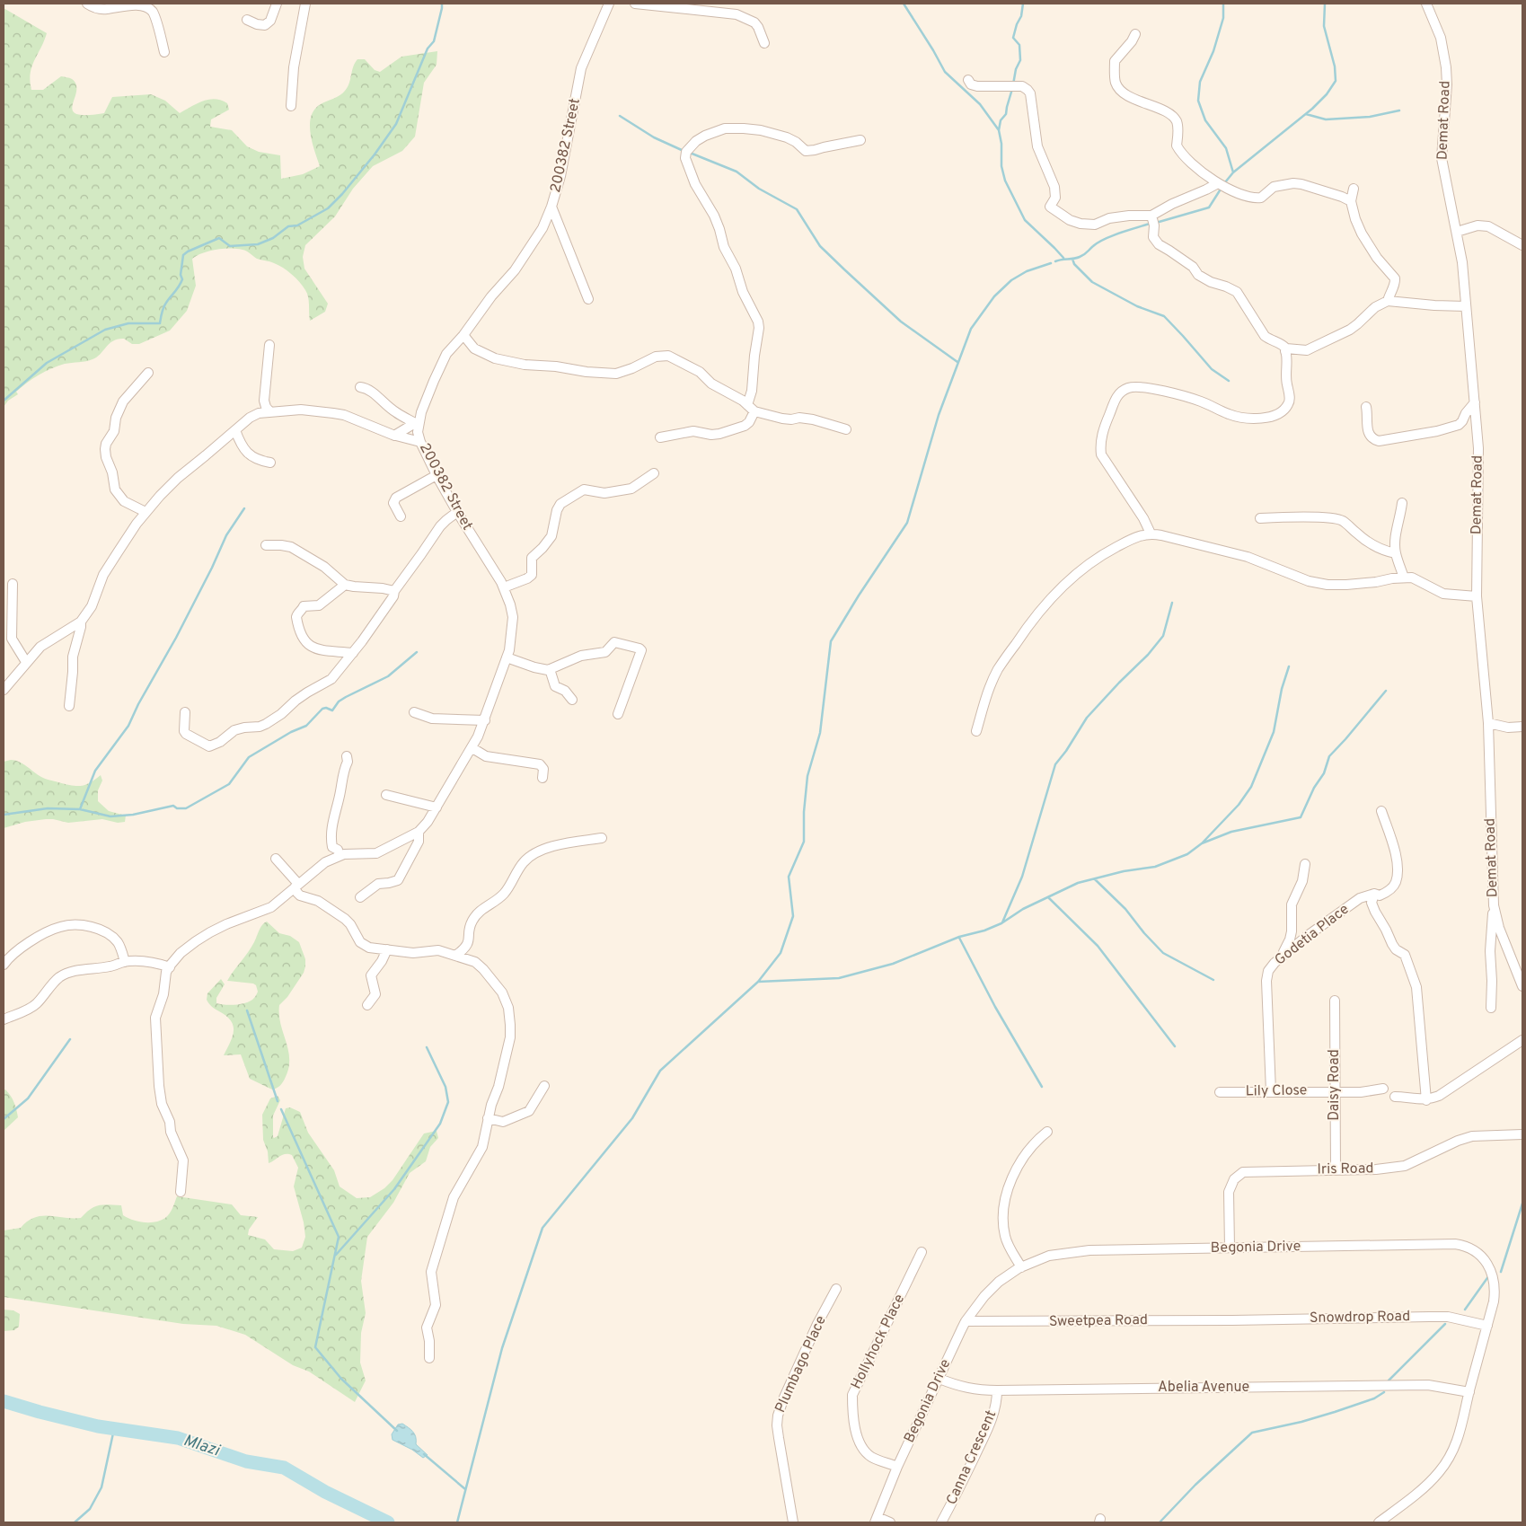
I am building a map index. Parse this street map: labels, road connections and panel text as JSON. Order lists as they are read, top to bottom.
{
  "streets": {
    "street": [
      "Demat Road",
      "200382 Street",
      "Godetia Place",
      "Daisy Road",
      "Lily Close",
      "Iris Road",
      "Begonia Drive",
      "Snowdrop Road",
      "Sweetpea Road",
      "Hollyhock Place",
      "Plumbago Place",
      "Abelia Avenue",
      "Canna Crescent"
    ]
  },
  "crossings": [
    ["Godetia Place", "Lily Close"],
    ["Daisy Road", "Lily Close"],
    ["Daisy Road", "Iris Road"],
    ["Iris Road", "Begonia Drive"],
    ["Begonia Drive", "Snowdrop Road"],
    ["Begonia Drive", "Sweetpea Road"],
    ["Begonia Drive", "Hollyhock Place"],
    ["Begonia Drive", "Abelia Avenue"],
    ["Snowdrop Road", "Sweetpea Road"],
    ["Abelia Avenue", "Canna Crescent"]
  ],
  "water": ["Mlazi"]
}
